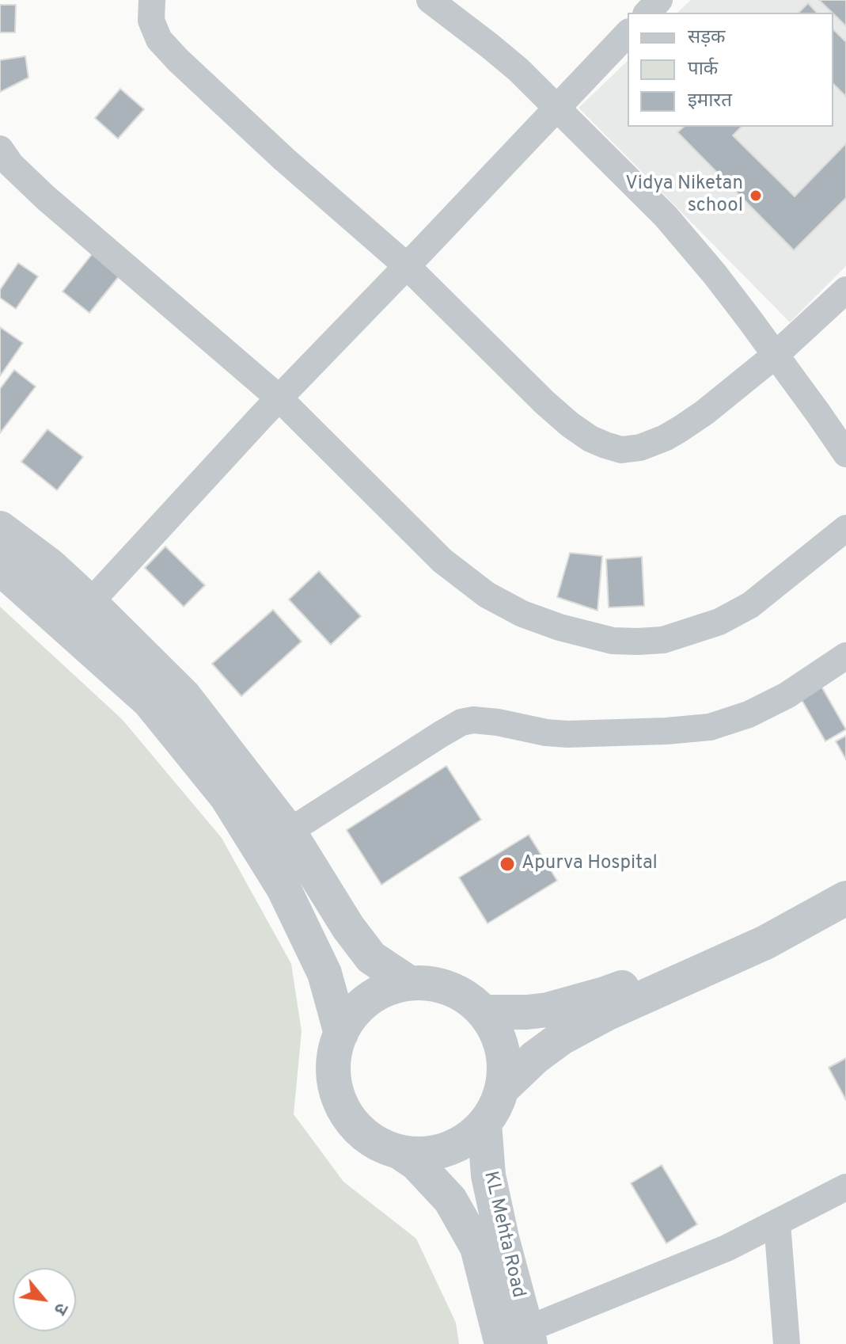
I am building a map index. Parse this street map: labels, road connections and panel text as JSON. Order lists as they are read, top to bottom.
{
  "streets": {
    "street": ["KL Mehta Road"]
  },
  "places": ["Vidya Niketan school", "Apurva Hospital"],
  "legend": ["सड़क", "पार्क", "इमारत"],
  "north": "bottom right"
}
